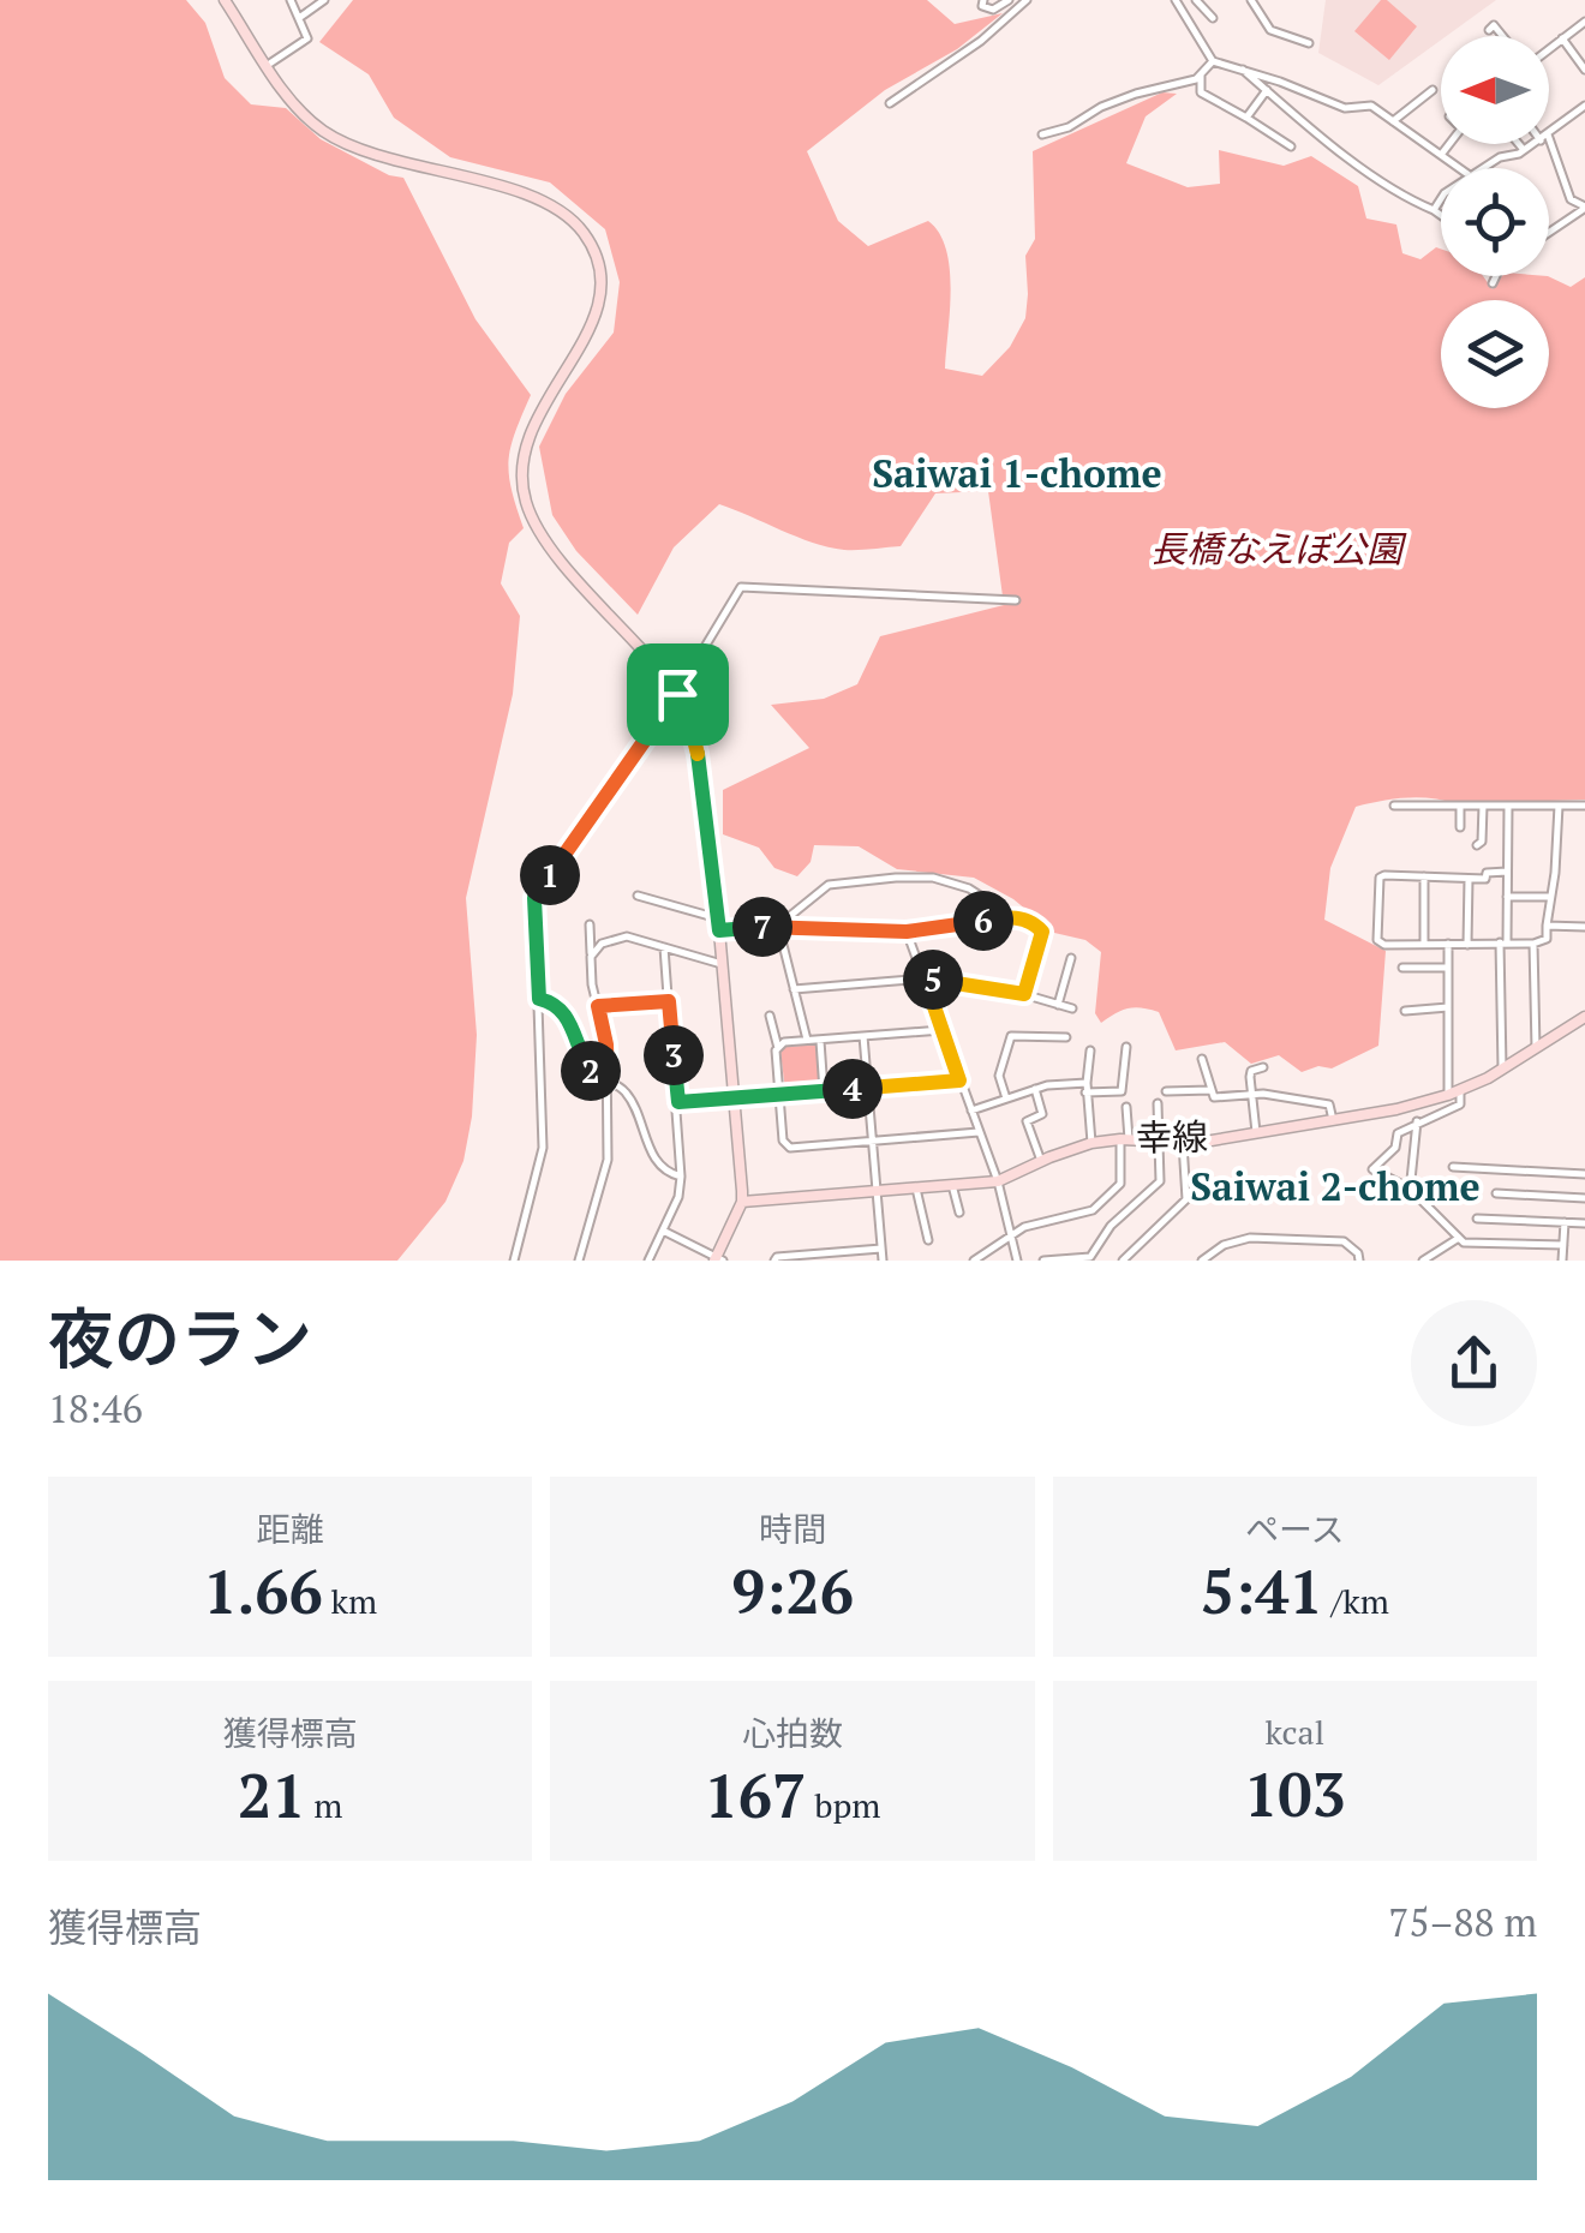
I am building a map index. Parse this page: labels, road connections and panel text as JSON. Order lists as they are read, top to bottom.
{
  "streets": {
    "street": ["幸線"]
  },
  "districts": ["Saiwai 1-chome", "Saiwai 2-chome"],
  "parks": ["長橋なえぼ公園"],
  "north": "left",
  "page": {
    "pins": [
      "1",
      "6",
      "7",
      "5",
      "3",
      "2",
      "4"
    ],
    "heading": ["夜のラン", "18:46"],
    "stats": [
      ["距離", "1.66 km"],
      ["時間", "9:26"],
      ["ペース", "5:41 /km"],
      ["獲得標高", "21 m"],
      ["心拍数", "167 bpm"],
      ["kcal", "103"]
    ],
    "chart": ["獲得標高", "75–88 m"]
  }
}
